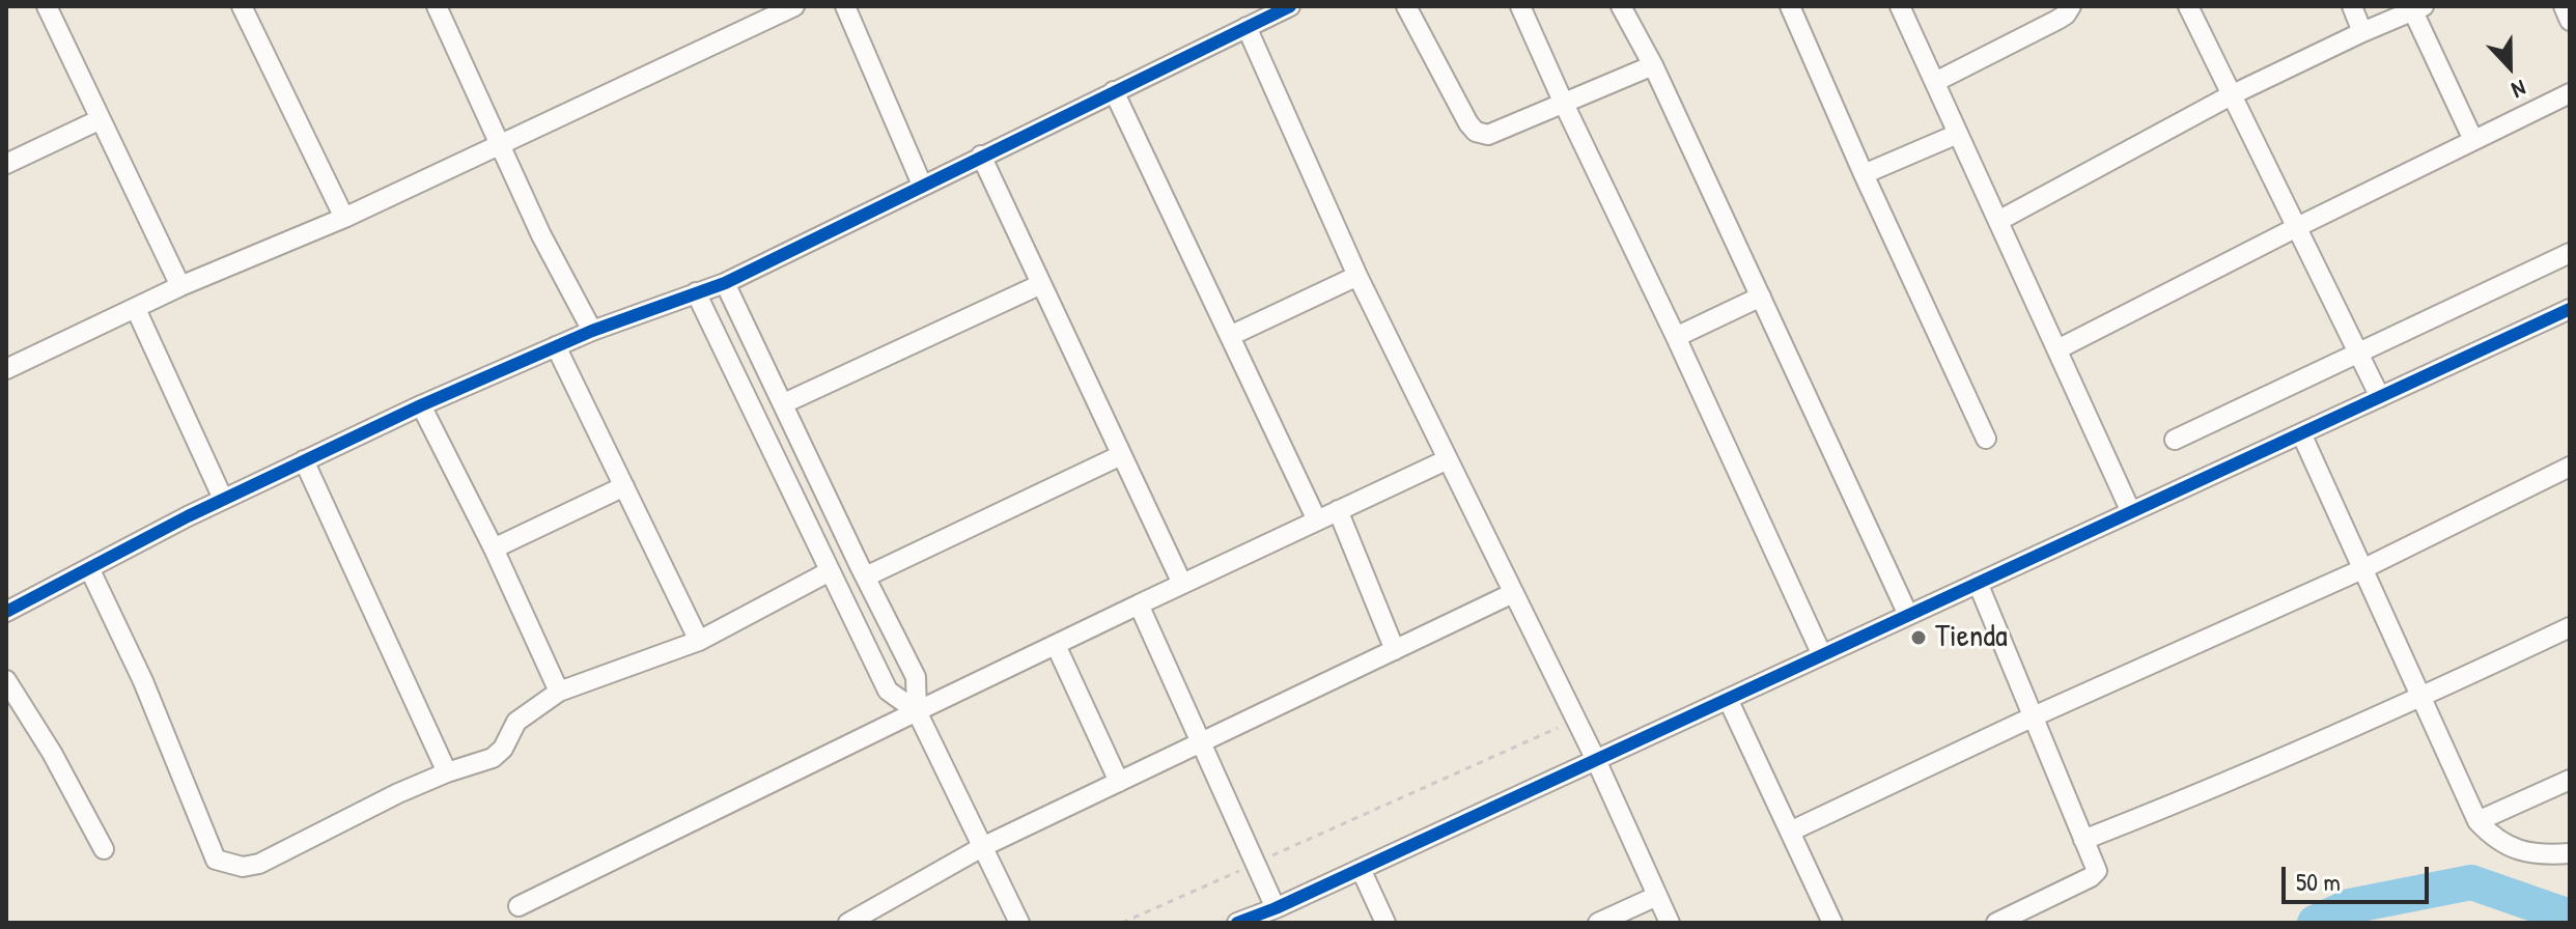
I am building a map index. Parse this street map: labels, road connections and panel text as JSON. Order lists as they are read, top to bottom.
{
  "places": ["Tienda"],
  "scale_bar": "50 m",
  "north": "bottom"
}
